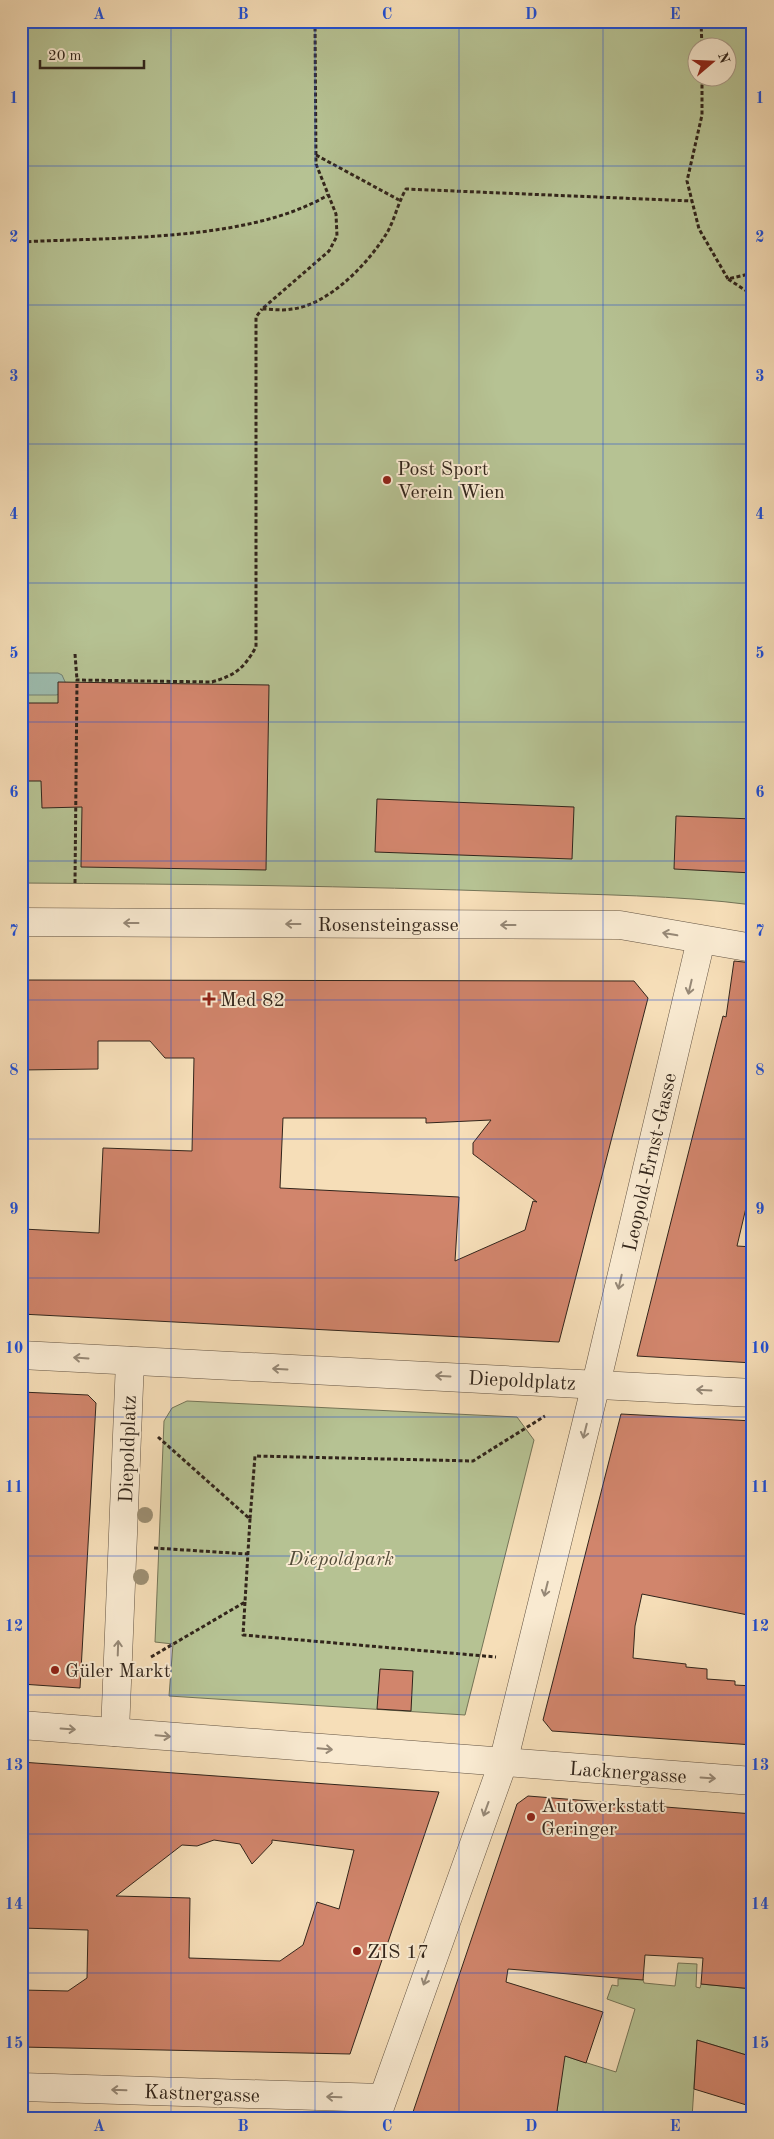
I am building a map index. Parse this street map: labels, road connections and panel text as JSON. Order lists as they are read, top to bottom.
{
  "streets": {
    "street": [
      "Rosensteingasse",
      "Leopold-Ernst-Gasse",
      "Diepoldplatz",
      "Lacknergasse",
      "Kastnergasse"
    ]
  },
  "crossings": [
    ["Rosensteingasse", "Leopold-Ernst-Gasse"],
    ["Leopold-Ernst-Gasse", "Diepoldplatz"],
    ["Diepoldplatz", "Lacknergasse"]
  ],
  "one_way": [
    "Rosensteingasse",
    "Leopold-Ernst-Gasse",
    "Lacknergasse",
    "Kastnergasse"
  ],
  "parks": ["Diepoldpark"],
  "places": {
    "other": [
      "Post Sport Verein Wien",
      "Güler Markt",
      "Autowerkstatt Geringer",
      "ZIS 17"
    ],
    "health": ["Med 82"]
  },
  "scale_bar": "20 m",
  "north": "right",
  "grid": {
    "columns": [
      "A",
      "B",
      "C",
      "D",
      "E"
    ],
    "rows": [
      "1",
      "2",
      "3",
      "4",
      "5",
      "6",
      "7",
      "8",
      "9",
      "10",
      "11",
      "12",
      "13",
      "14",
      "15"
    ]
  }
}
